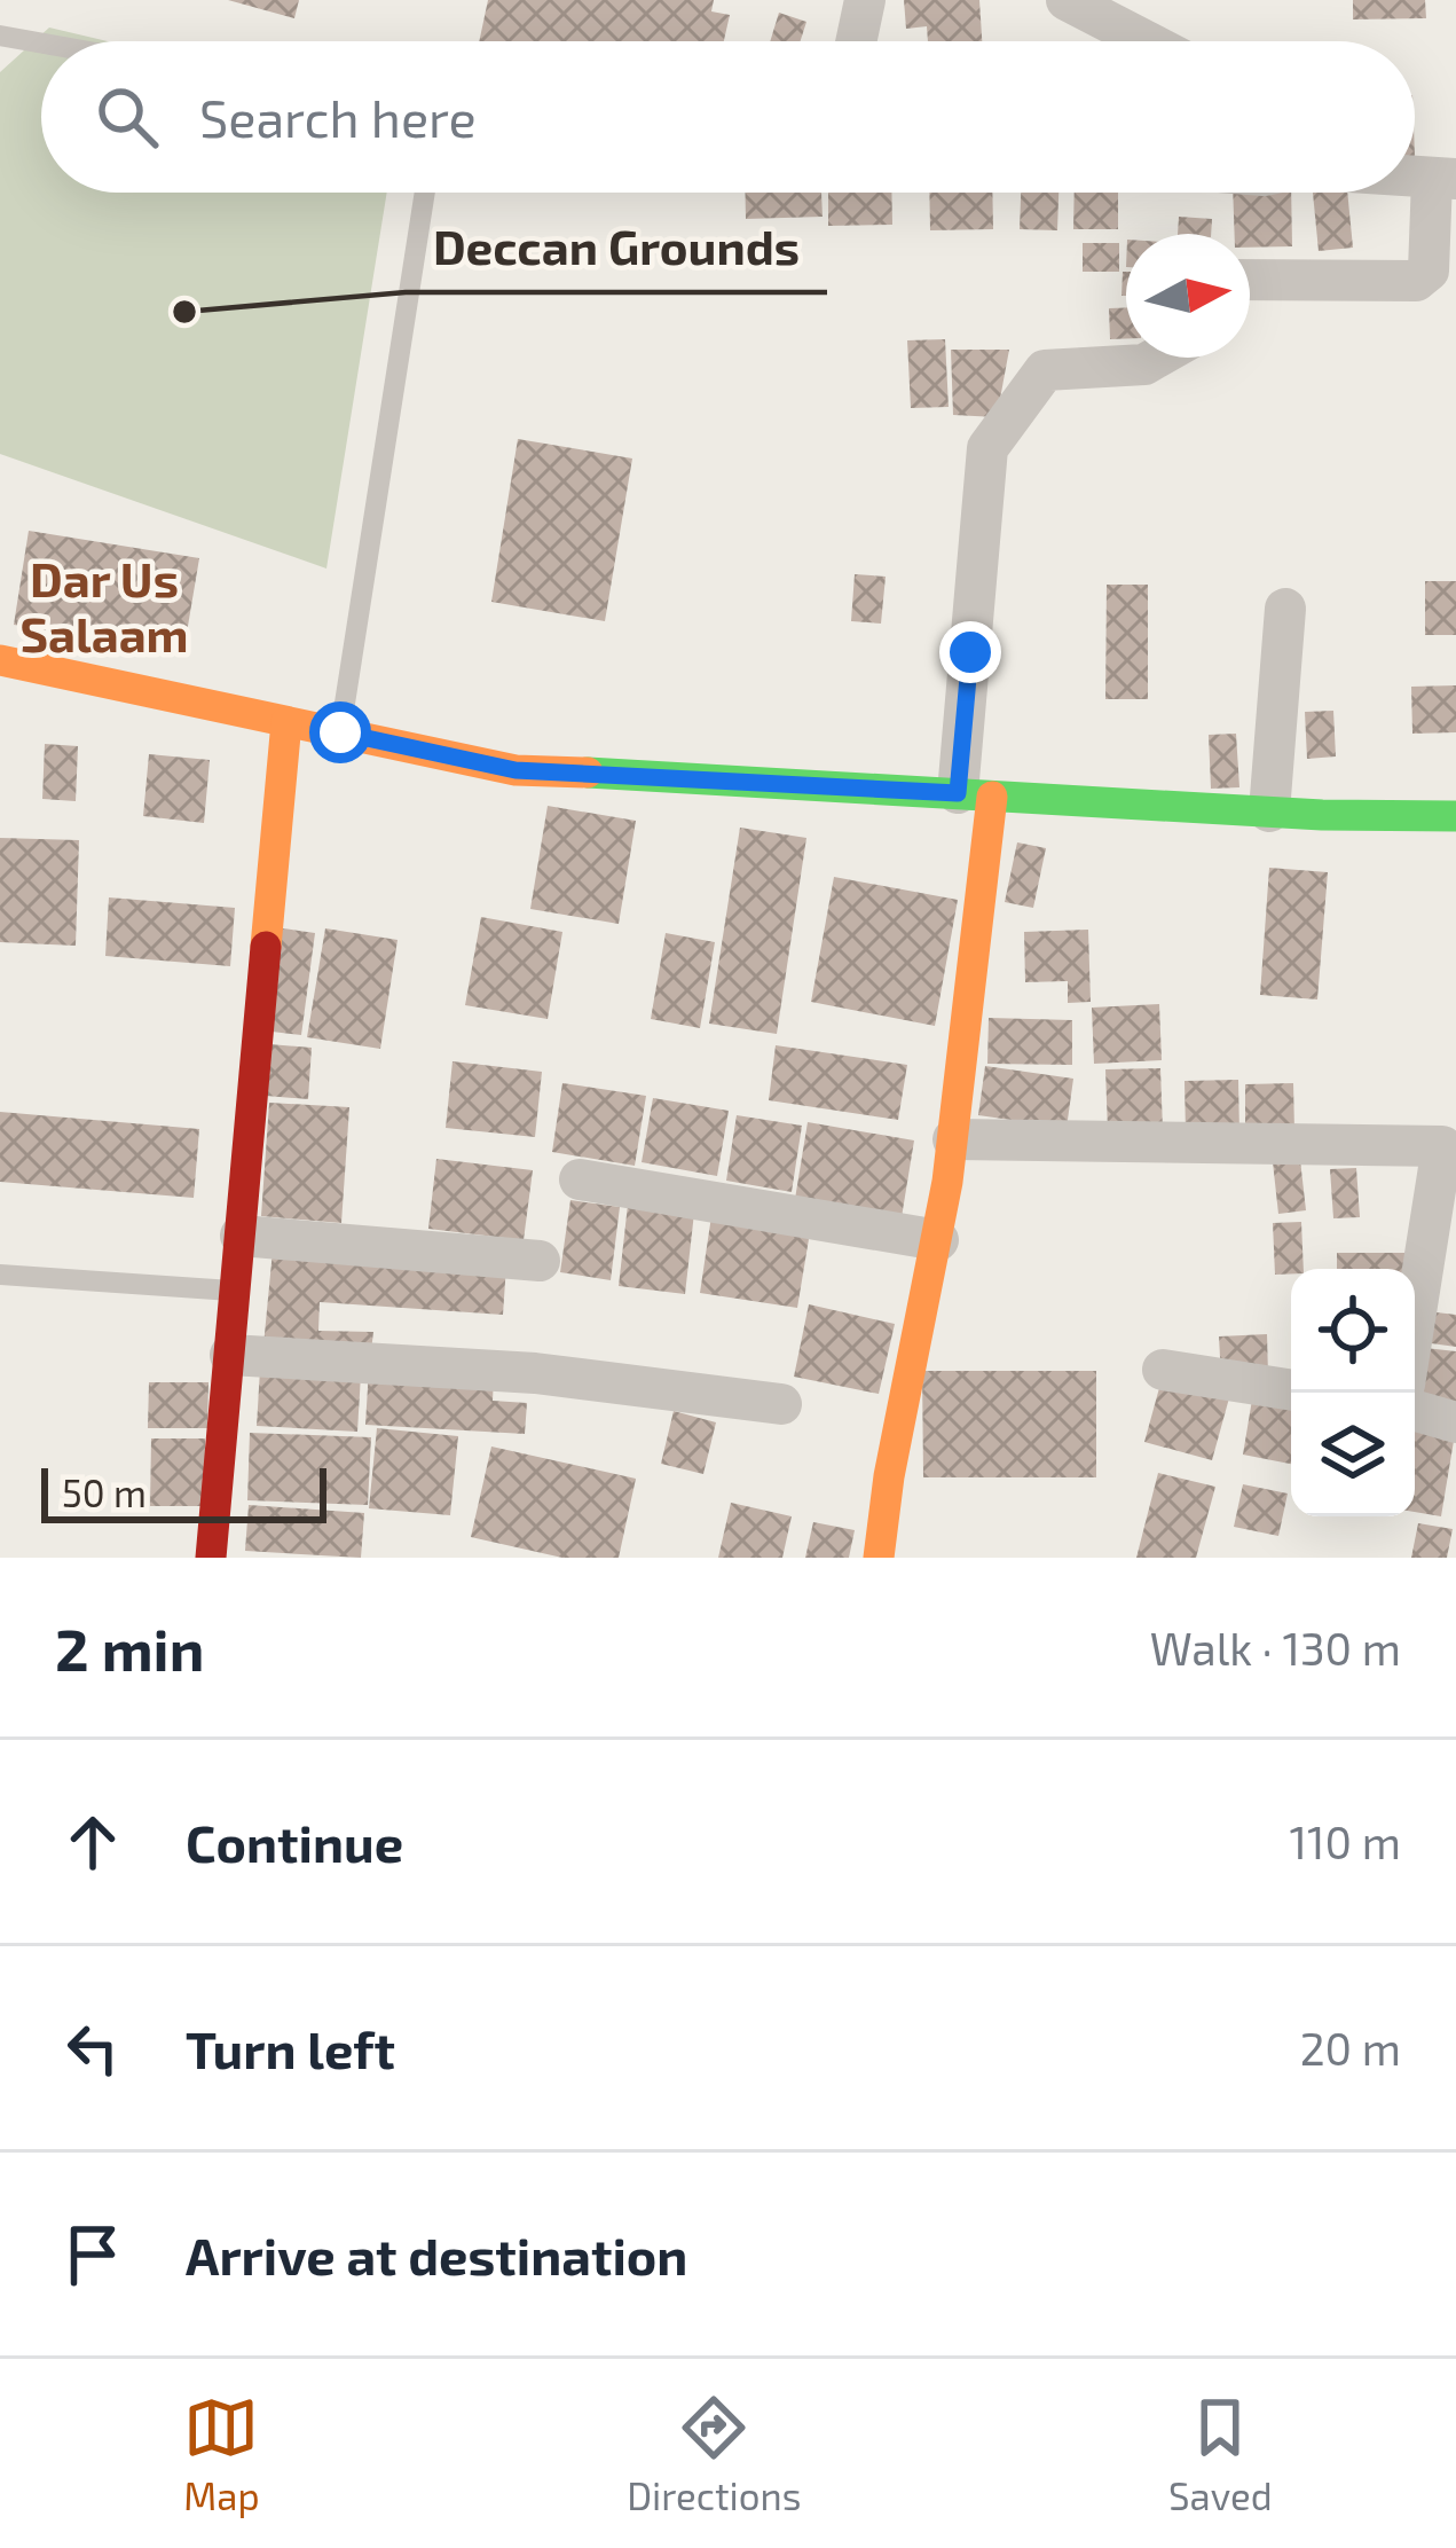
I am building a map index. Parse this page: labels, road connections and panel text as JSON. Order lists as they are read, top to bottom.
{
  "districts": ["Dar Us Salaam"],
  "places": ["Deccan Grounds"],
  "scale_bar": "50 m",
  "north": "right",
  "page": {
    "search": "Search here",
    "scale": "50 m",
    "heading": ["2 min", "Walk · 130 m"],
    "list": [
      ["Continue", "110 m"],
      ["Turn left", "20 m"],
      "Arrive at destination"
    ],
    "nav": ["Map", "Directions", "Saved"]
  }
}
